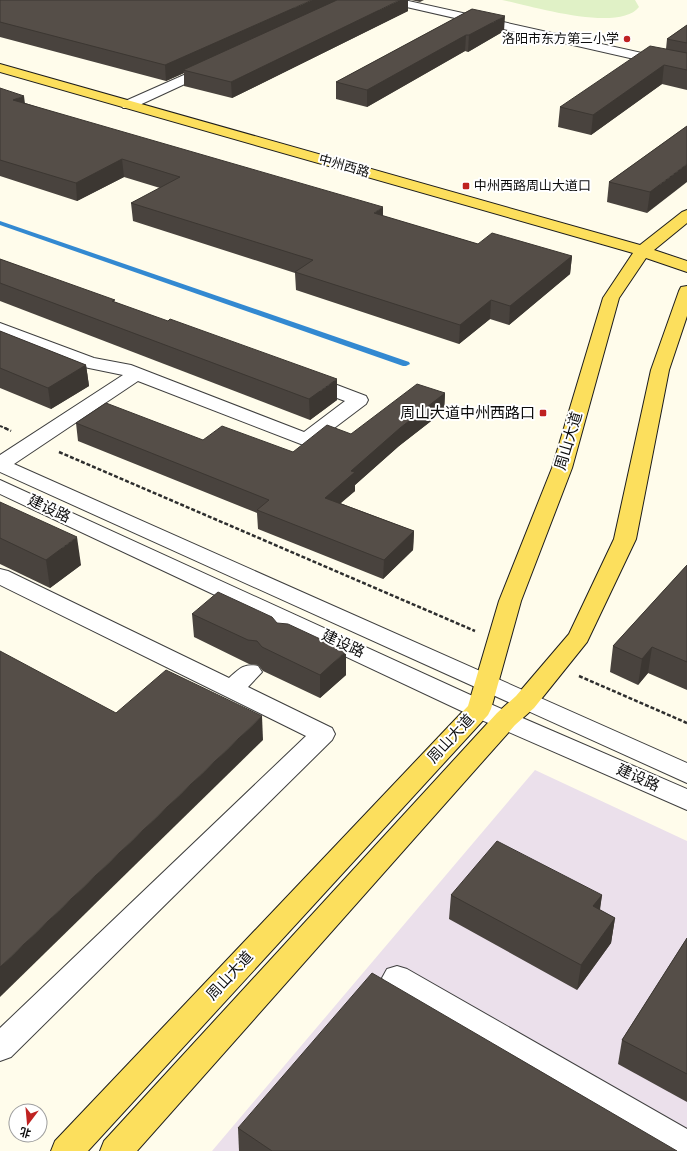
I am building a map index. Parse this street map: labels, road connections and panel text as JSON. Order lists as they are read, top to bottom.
{
  "streets": {
    "main road": ["中州西路", "周山大道"],
    "street": ["建设路"]
  },
  "crossings": [
    ["中州西路", "周山大道"],
    ["周山大道", "建设路"]
  ],
  "places": {
    "other": ["洛阳市东方第三小学"],
    "transit": ["中州西路周山大道口", "周山大道中州西路口"]
  },
  "north": "bottom"
}
